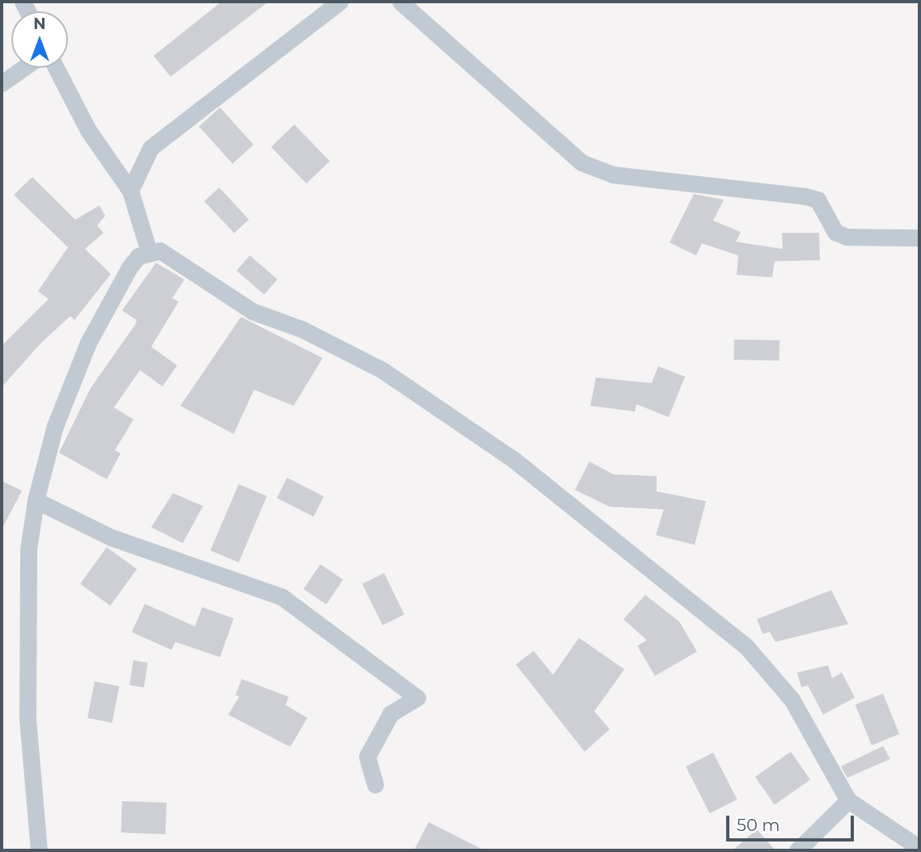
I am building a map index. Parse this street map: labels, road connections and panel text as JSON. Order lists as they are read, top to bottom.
{
  "scale_bar": "50 m",
  "north": "top"
}
